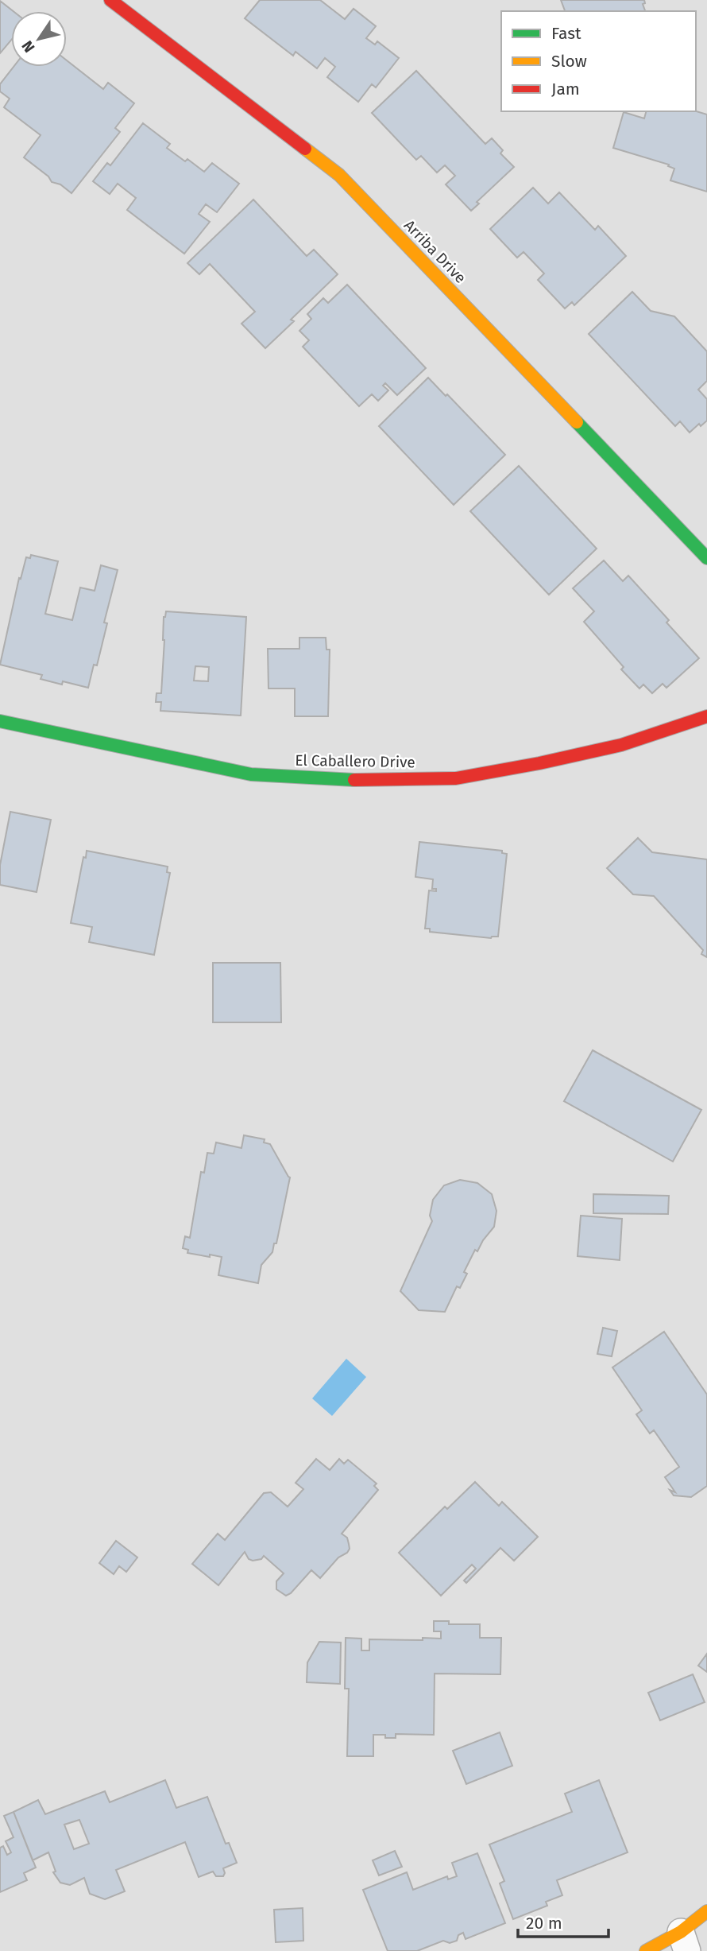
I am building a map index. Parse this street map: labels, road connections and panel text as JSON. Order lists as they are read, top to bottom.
{
  "streets": {
    "street": ["Arriba Drive", "El Caballero Drive"]
  },
  "legend": ["Fast", "Slow", "Jam"],
  "scale_bar": "20 m",
  "north": "bottom left"
}
